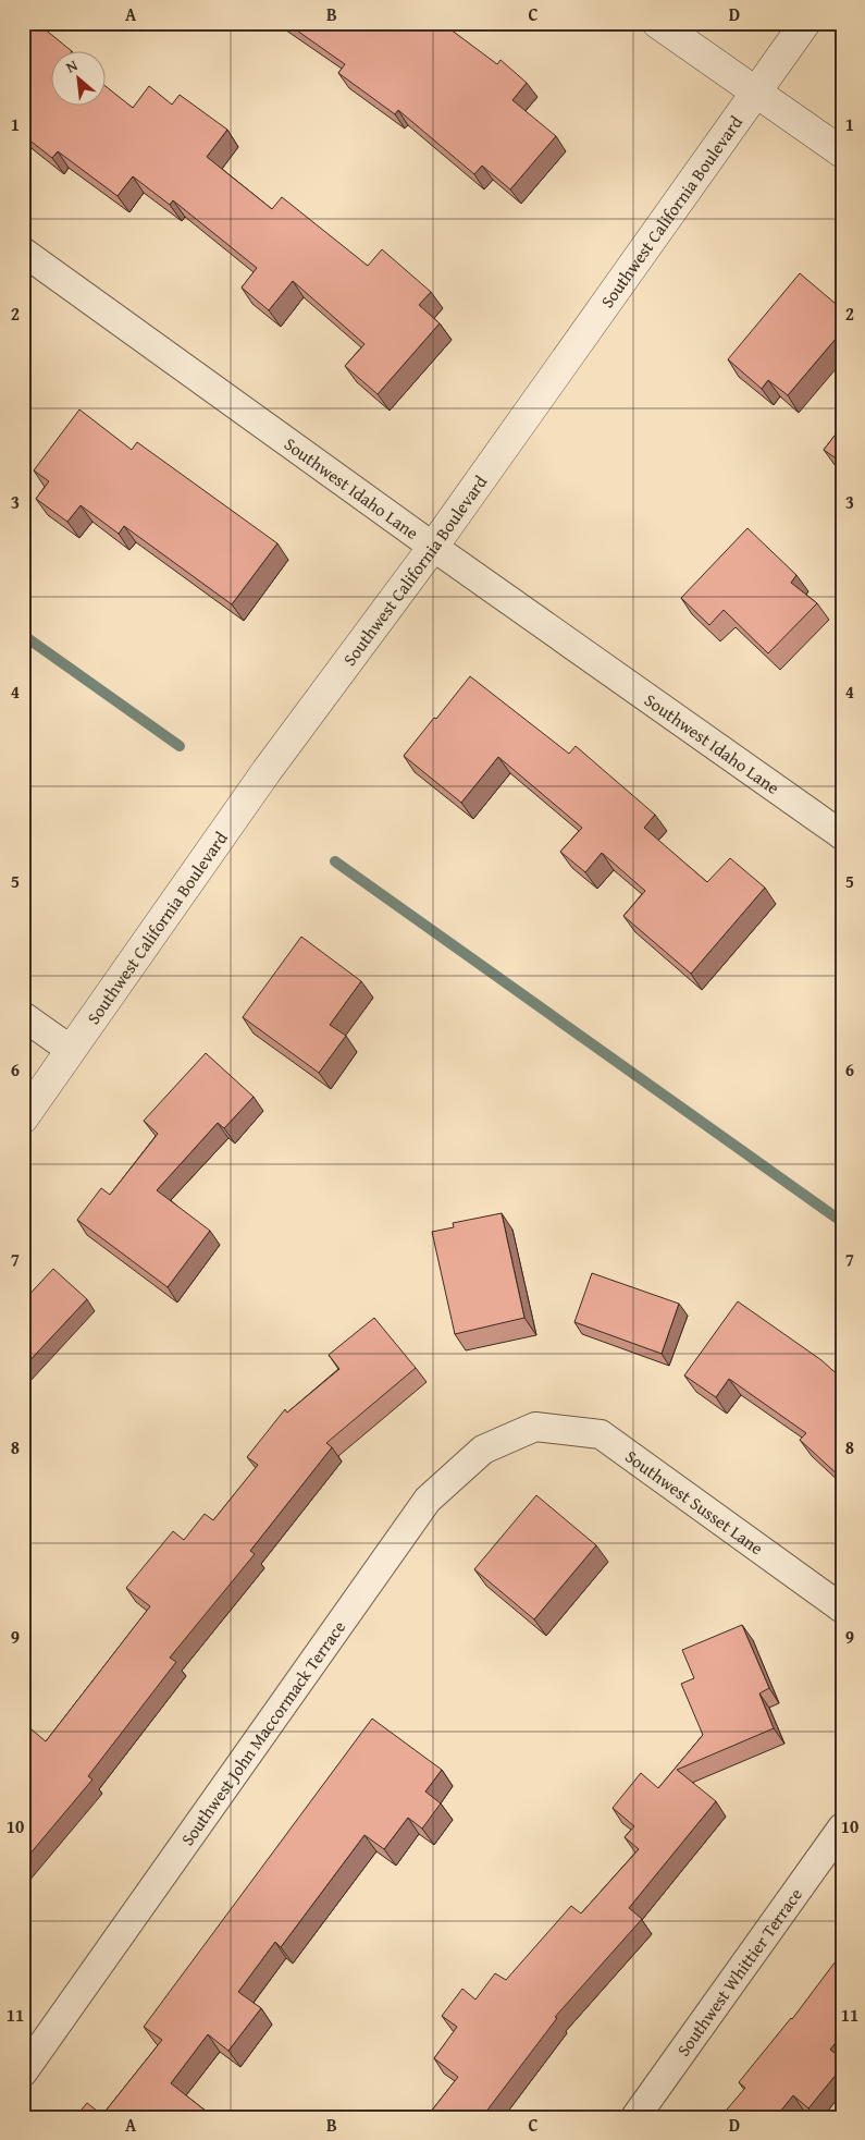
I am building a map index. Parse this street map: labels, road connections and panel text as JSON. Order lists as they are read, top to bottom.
{
  "streets": {
    "street": [
      "Southwest California Boulevard",
      "Southwest Idaho Lane",
      "Southwest Susset Lane",
      "Southwest John Maccormack Terrace",
      "Southwest Whittier Terrace"
    ]
  },
  "crossings": [
    ["Southwest California Boulevard", "Southwest Idaho Lane"],
    ["Southwest Susset Lane", "Southwest John Maccormack Terrace"]
  ],
  "north": "top left",
  "grid": {
    "columns": [
      "A",
      "B",
      "C",
      "D"
    ],
    "rows": [
      "1",
      "2",
      "3",
      "4",
      "5",
      "6",
      "7",
      "8",
      "9",
      "10",
      "11"
    ]
  }
}
